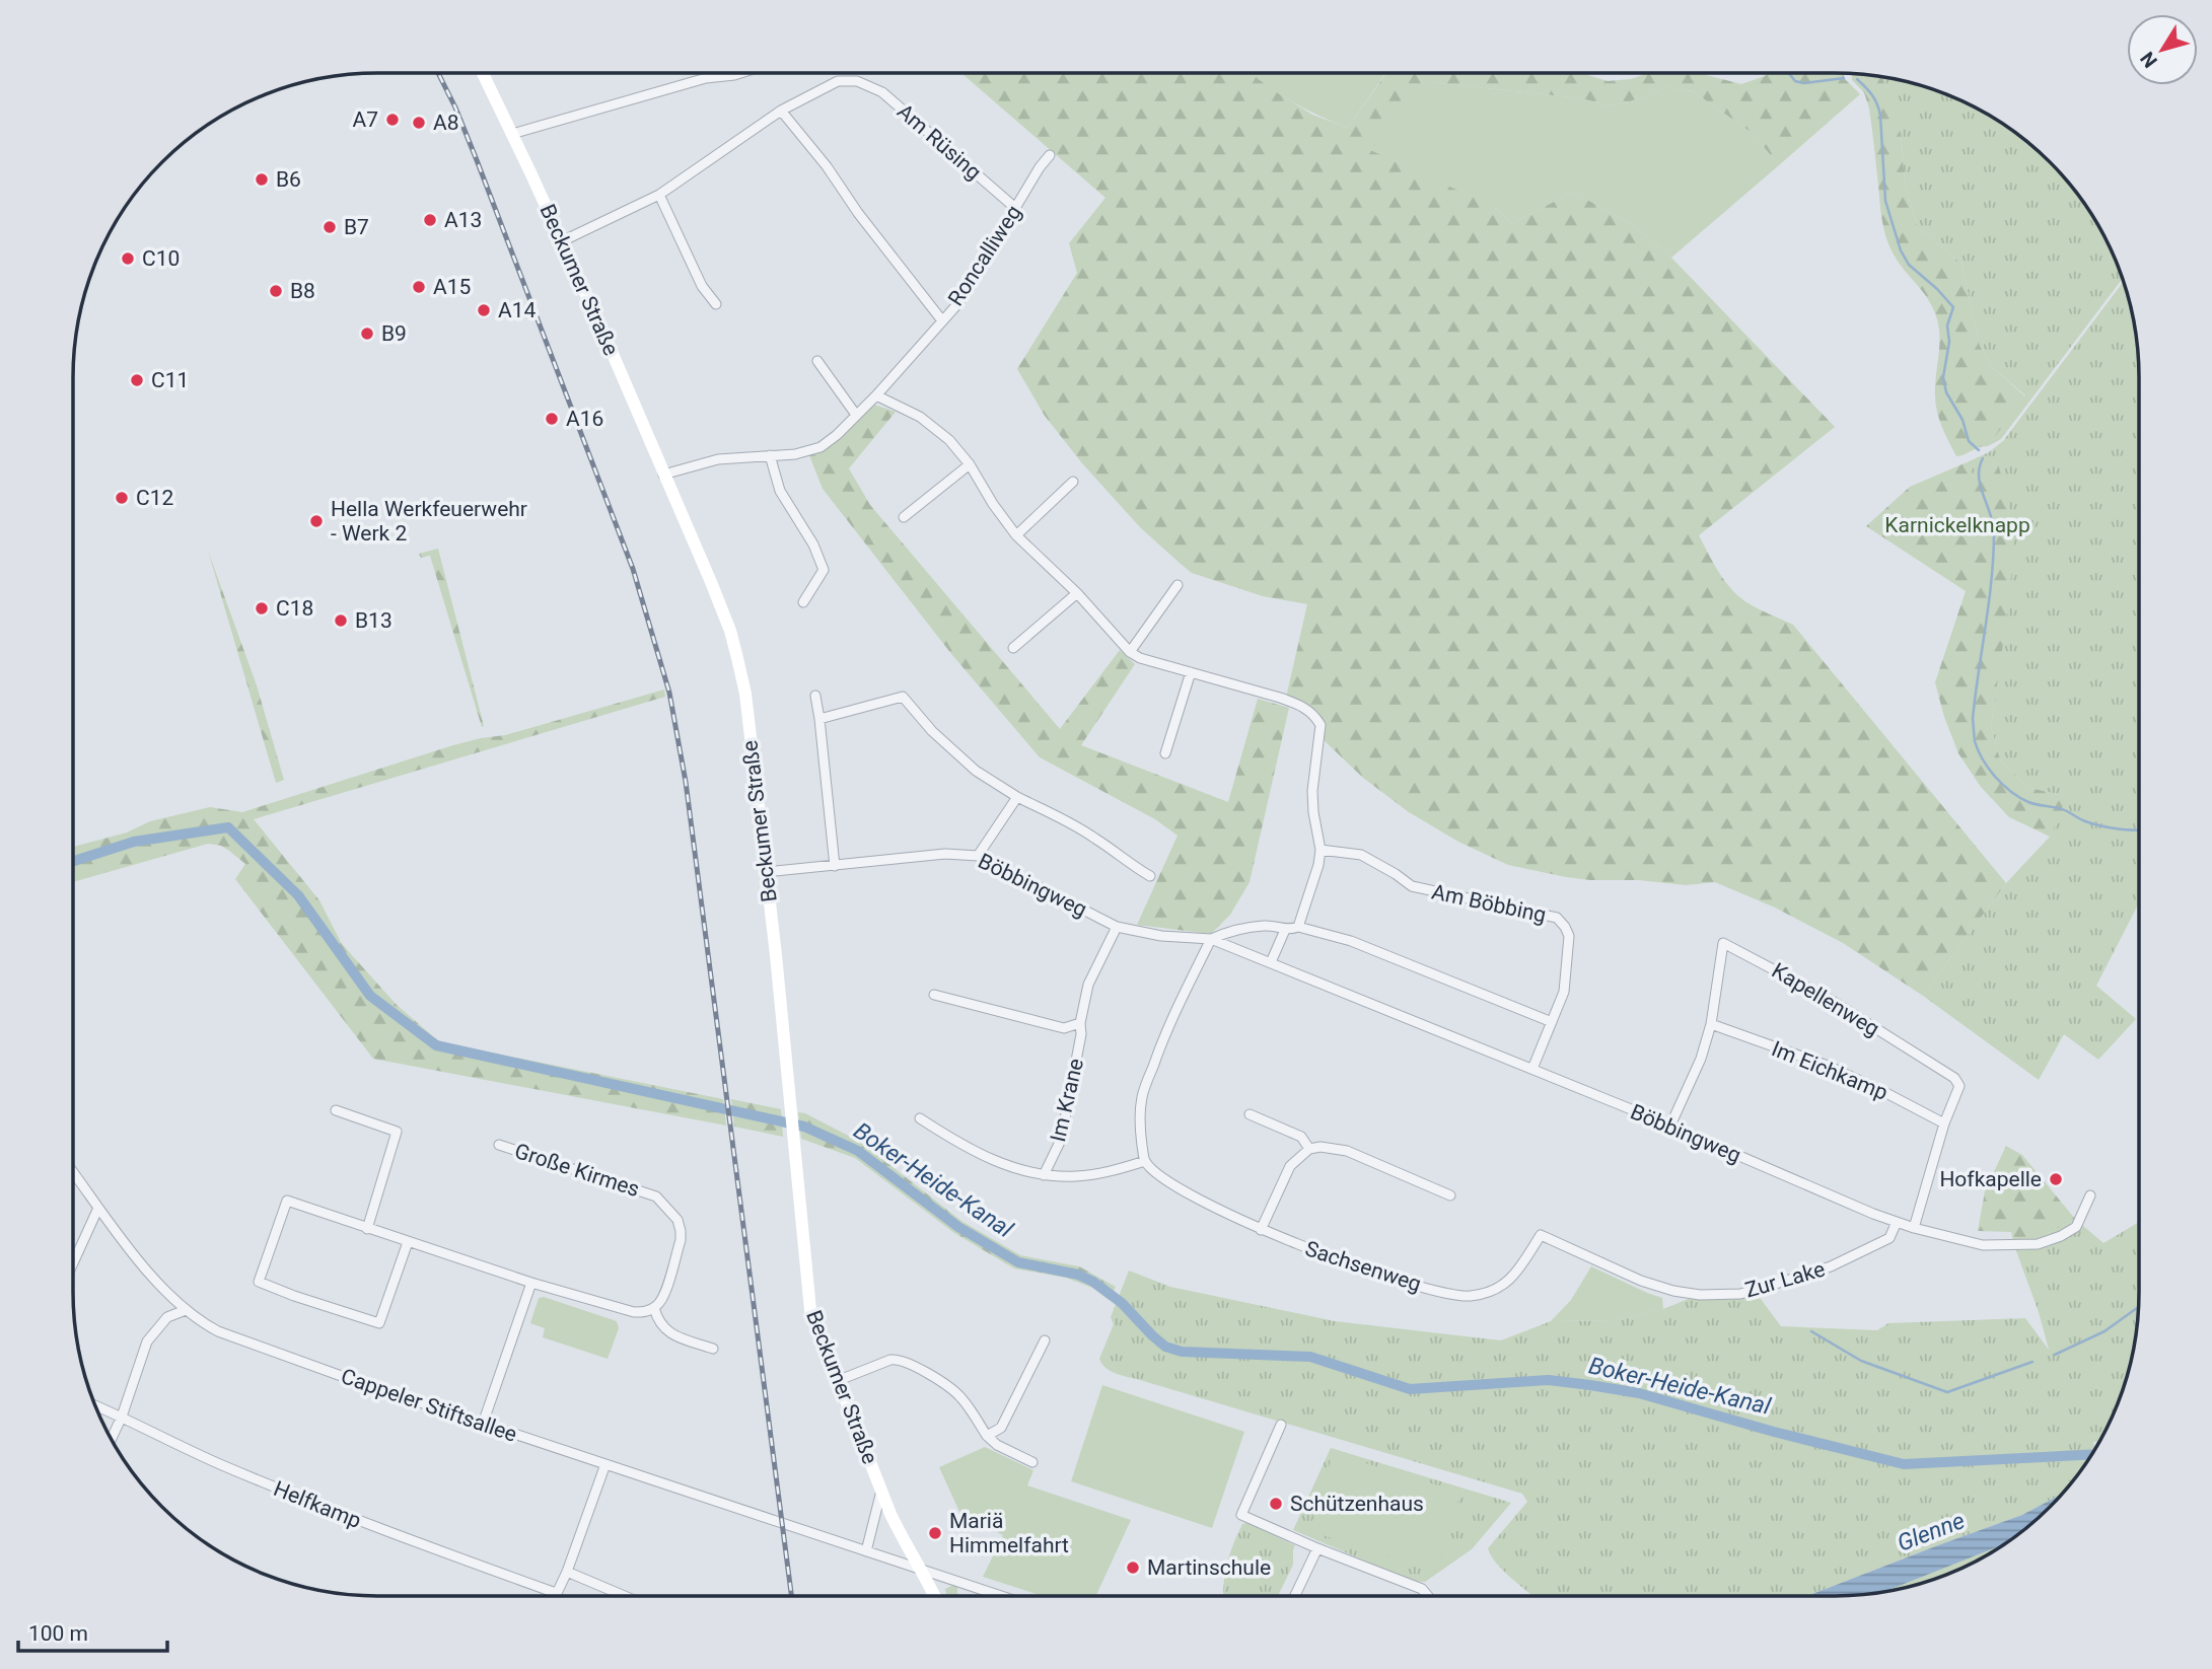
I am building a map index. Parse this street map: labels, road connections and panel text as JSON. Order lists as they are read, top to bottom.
{
  "streets": {
    "main road": ["Beckumer Straße"],
    "street": [
      "Am Rüsing",
      "Roncalliweg",
      "Böbbingweg",
      "Am Böbbing",
      "Kapellenweg",
      "Im Eichkamp",
      "Im Krane",
      "Große Kirmes",
      "Sachsenweg",
      "Zur Lake",
      "Cappeler Stiftsallee",
      "Helfkamp"
    ]
  },
  "crossings": [
    ["Am Rüsing", "Roncalliweg"],
    ["Am Rüsing", "Beckumer Straße"],
    ["Roncalliweg", "Beckumer Straße"],
    ["Beckumer Straße", "Böbbingweg"],
    ["Beckumer Straße", "Cappeler Stiftsallee"],
    ["Böbbingweg", "Am Böbbing"],
    ["Böbbingweg", "Kapellenweg"],
    ["Böbbingweg", "Im Krane"],
    ["Böbbingweg", "Zur Lake"],
    ["Kapellenweg", "Im Eichkamp"],
    ["Sachsenweg", "Zur Lake"]
  ],
  "water": ["Boker-Heide-Kanal", "Glenne"],
  "parks": ["Karnickelknapp"],
  "places": [
    "A7",
    "A8",
    "B6",
    "A13",
    "B7",
    "C10",
    "A15",
    "B8",
    "A14",
    "B9",
    "C11",
    "A16",
    "C12",
    "Hella Werkfeuerwehr - Werk 2",
    "C18",
    "B13",
    "Hofkapelle",
    "Schützenhaus",
    "Mariä Himmelfahrt",
    "Martinschule"
  ],
  "scale_bar": "100 m",
  "north": "bottom left"
}
